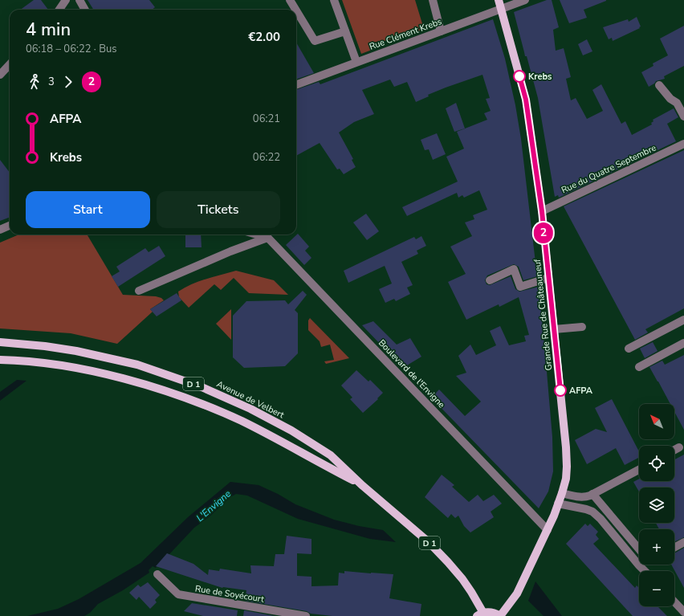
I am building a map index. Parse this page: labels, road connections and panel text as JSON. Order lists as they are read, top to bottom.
{
  "streets": {
    "main road": ["Grande Rue de Châteauneuf", "D 1", "Avenue de Velbert"],
    "street": [
      "Rue Clément Krebs",
      "Rue du Quatre Septembre",
      "Boulevard de l'Envigne",
      "Rue de Soyécourt"
    ]
  },
  "crossings": [
    ["Rue Clément Krebs", "Grande Rue de Châteauneuf"],
    ["Rue du Quatre Septembre", "Grande Rue de Châteauneuf"],
    ["Grande Rue de Châteauneuf", "Boulevard de l'Envigne"]
  ],
  "water": ["L'Envigne"],
  "places": ["Krebs", "AFPA"],
  "lines": ["bus line 2"],
  "north": "top left",
  "page": {
    "on_map": "2",
    "heading": ["4 min", "06:18 – 06:22 · Bus", "€2.00"],
    "legs": ["3", "2"],
    "list": [
      {
        "name": "AFPA",
        "value": "06:21"
      },
      {
        "name": "Krebs",
        "value": "06:22"
      }
    ],
    "buttons": ["Start", "Tickets"],
    "map_buttons": ["+", "−"]
  }
}
